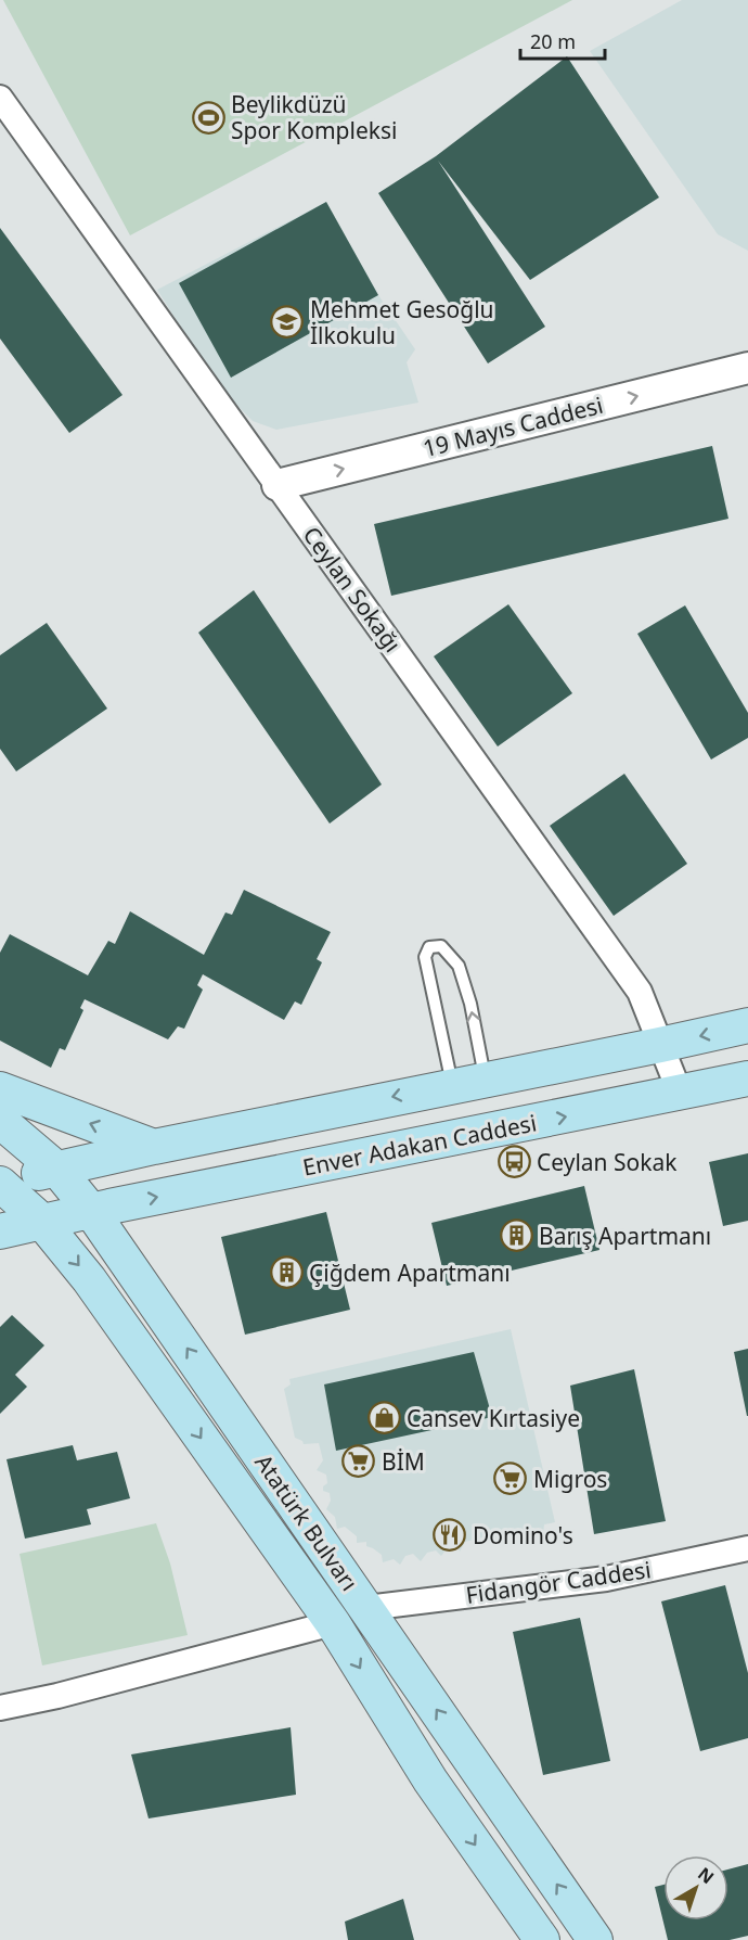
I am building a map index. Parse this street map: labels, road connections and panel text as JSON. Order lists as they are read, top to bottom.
{
  "streets": {
    "main road": ["Enver Adakan Caddesi", "Atatürk Bulvarı"],
    "street": ["19 Mayıs Caddesi", "Ceylan Sokağı", "Fidangör Caddesi"]
  },
  "crossings": [
    ["19 Mayıs Caddesi", "Ceylan Sokağı"],
    ["Ceylan Sokağı", "Enver Adakan Caddesi"],
    ["Enver Adakan Caddesi", "Atatürk Bulvarı"],
    ["Atatürk Bulvarı", "Fidangör Caddesi"]
  ],
  "one_way": ["19 Mayıs Caddesi"],
  "places": {
    "sports": ["Beylikdüzü Spor Kompleksi"],
    "school or university": ["Mehmet Gesoğlu İlkokulu"],
    "bus stop": ["Ceylan Sokak"],
    "building": ["Barış Apartmanı", "Çiğdem Apartmanı"],
    "shop": ["Cansev Kırtasiye"],
    "supermarket": ["BİM", "Migros"],
    "restaurant": ["Domino's"]
  },
  "scale_bar": "20 m",
  "north": "top right"
}
